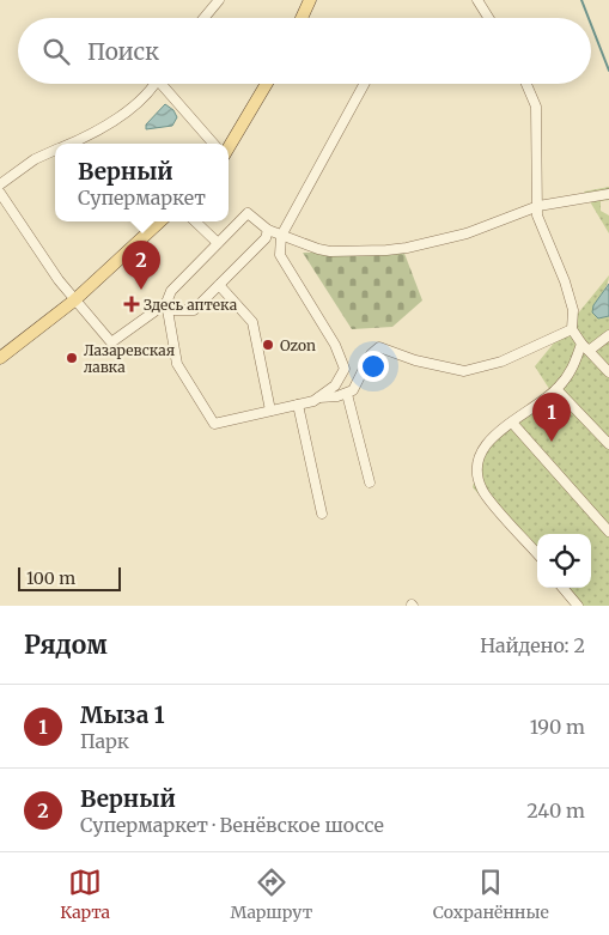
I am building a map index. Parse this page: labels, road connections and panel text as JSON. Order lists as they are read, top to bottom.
{
  "places": {
    "health": ["Здесь аптека"],
    "other": ["Ozon", "Лазаревская лавка"]
  },
  "scale_bar": "100 m",
  "page": {
    "search": "Поиск",
    "popup": ["Верный", "Супермаркет"],
    "pins": ["2", "1"],
    "scale": "100 m",
    "heading": ["Рядом", "Найдено: 2"],
    "list": [
      {
        "mark": "1",
        "name": "Мыза 1",
        "note": "Парк",
        "value": "190 m"
      },
      {
        "mark": "2",
        "name": "Верный",
        "note": "Супермаркет · Венёвское шоссе",
        "value": "240 m"
      }
    ],
    "nav": ["Карта", "Маршрут", "Сохранённые"]
  }
}
